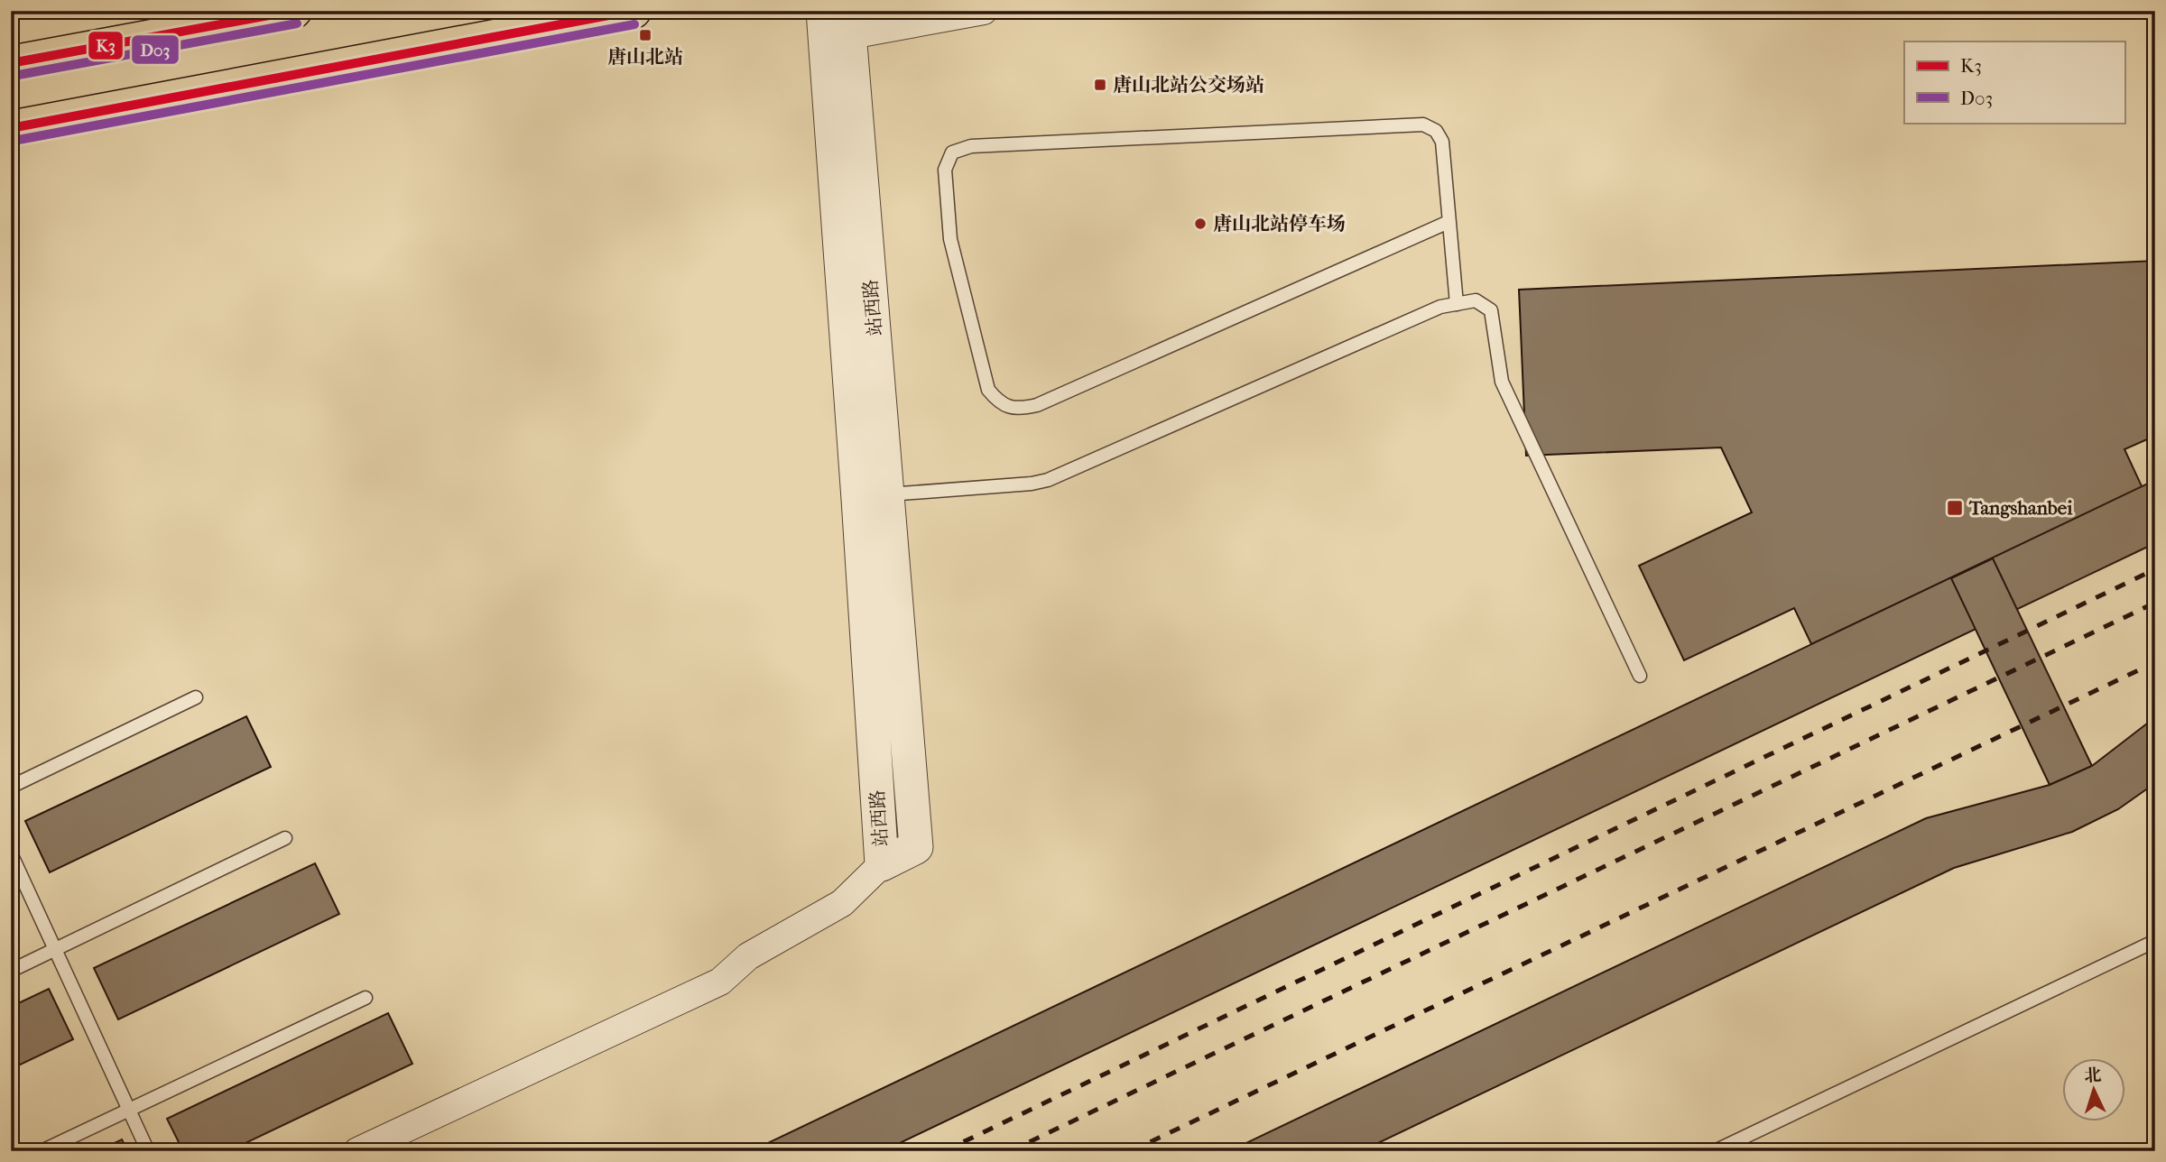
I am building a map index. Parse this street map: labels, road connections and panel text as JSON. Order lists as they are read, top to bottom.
{
  "streets": {
    "street": ["站西路"]
  },
  "places": {
    "transit": ["唐山北站", "唐山北站公交场站", "Tangshanbei"],
    "other": ["唐山北站停车场"]
  },
  "lines": ["transit line K3", "transit line D03"],
  "legend": ["K3", "D03"],
  "north": "top"
}
